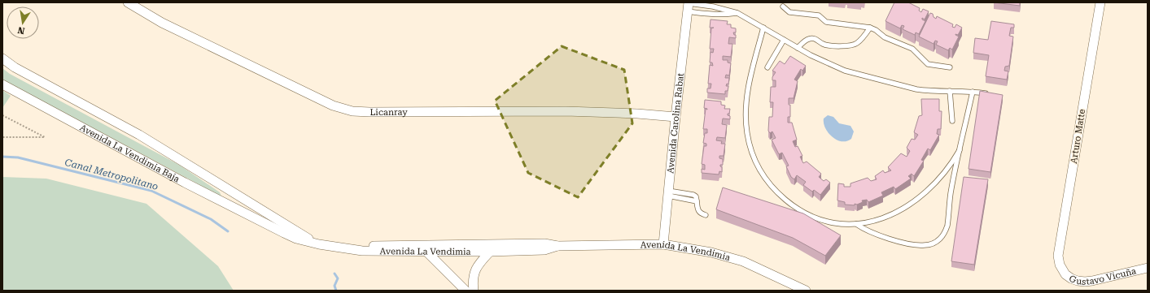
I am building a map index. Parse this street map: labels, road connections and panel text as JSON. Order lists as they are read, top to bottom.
{
  "streets": {
    "street": [
      "Licanray",
      "Avenida Carolina Rabat",
      "Arturo Matte",
      "Avenida La Vendimia Baja",
      "Avenida La Vendimia",
      "Gustavo Vicuña"
    ]
  },
  "crossings": [
    ["Licanray", "Avenida Carolina Rabat"],
    ["Avenida Carolina Rabat", "Avenida La Vendimia"],
    ["Arturo Matte", "Gustavo Vicuña"],
    ["Avenida La Vendimia Baja", "Avenida La Vendimia"]
  ],
  "water": ["Canal Metropolitano"],
  "north": "bottom"
}
